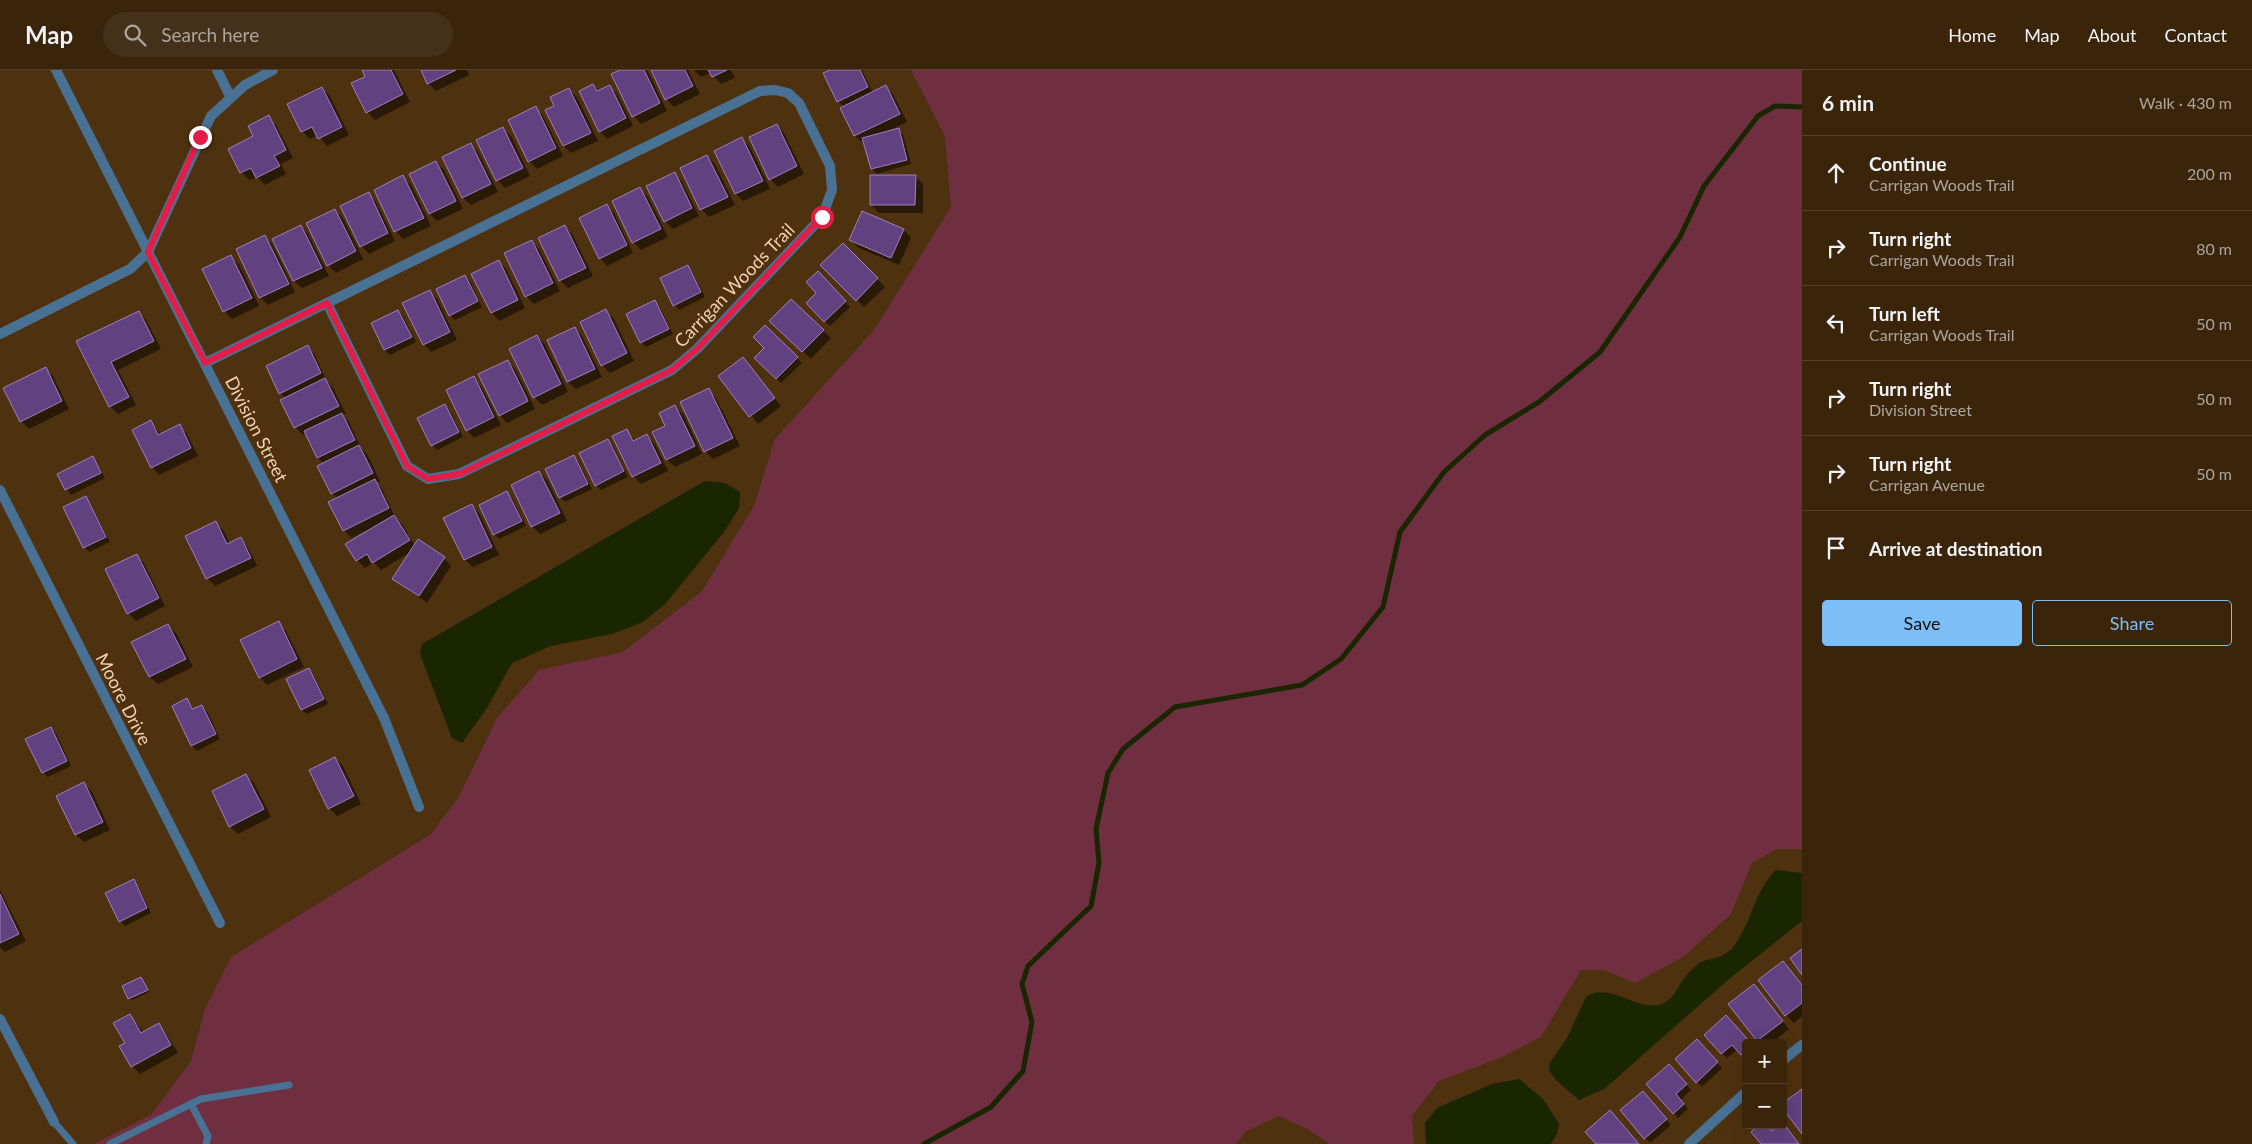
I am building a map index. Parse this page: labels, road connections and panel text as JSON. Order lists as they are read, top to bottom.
{
  "streets": {
    "street": ["Carrigan Woods Trail", "Division Street", "Moore Drive"]
  },
  "crossings": [
    ["Carrigan Woods Trail", "Division Street"]
  ],
  "page": {
    "header": "Map",
    "search": "Search here",
    "nav": [
      "Home",
      "Map",
      "About",
      "Contact"
    ],
    "heading": ["6 min", "Walk · 430 m"],
    "list": [
      ["Continue", "Carrigan Woods Trail", "200 m"],
      ["Turn right", "Carrigan Woods Trail", "80 m"],
      ["Turn left", "Carrigan Woods Trail", "50 m"],
      ["Turn right", "Division Street", "50 m"],
      ["Turn right", "Carrigan Avenue", "50 m"],
      "Arrive at destination"
    ],
    "buttons": ["Save", "Share"],
    "map_buttons": ["+", "−"]
  }
}
